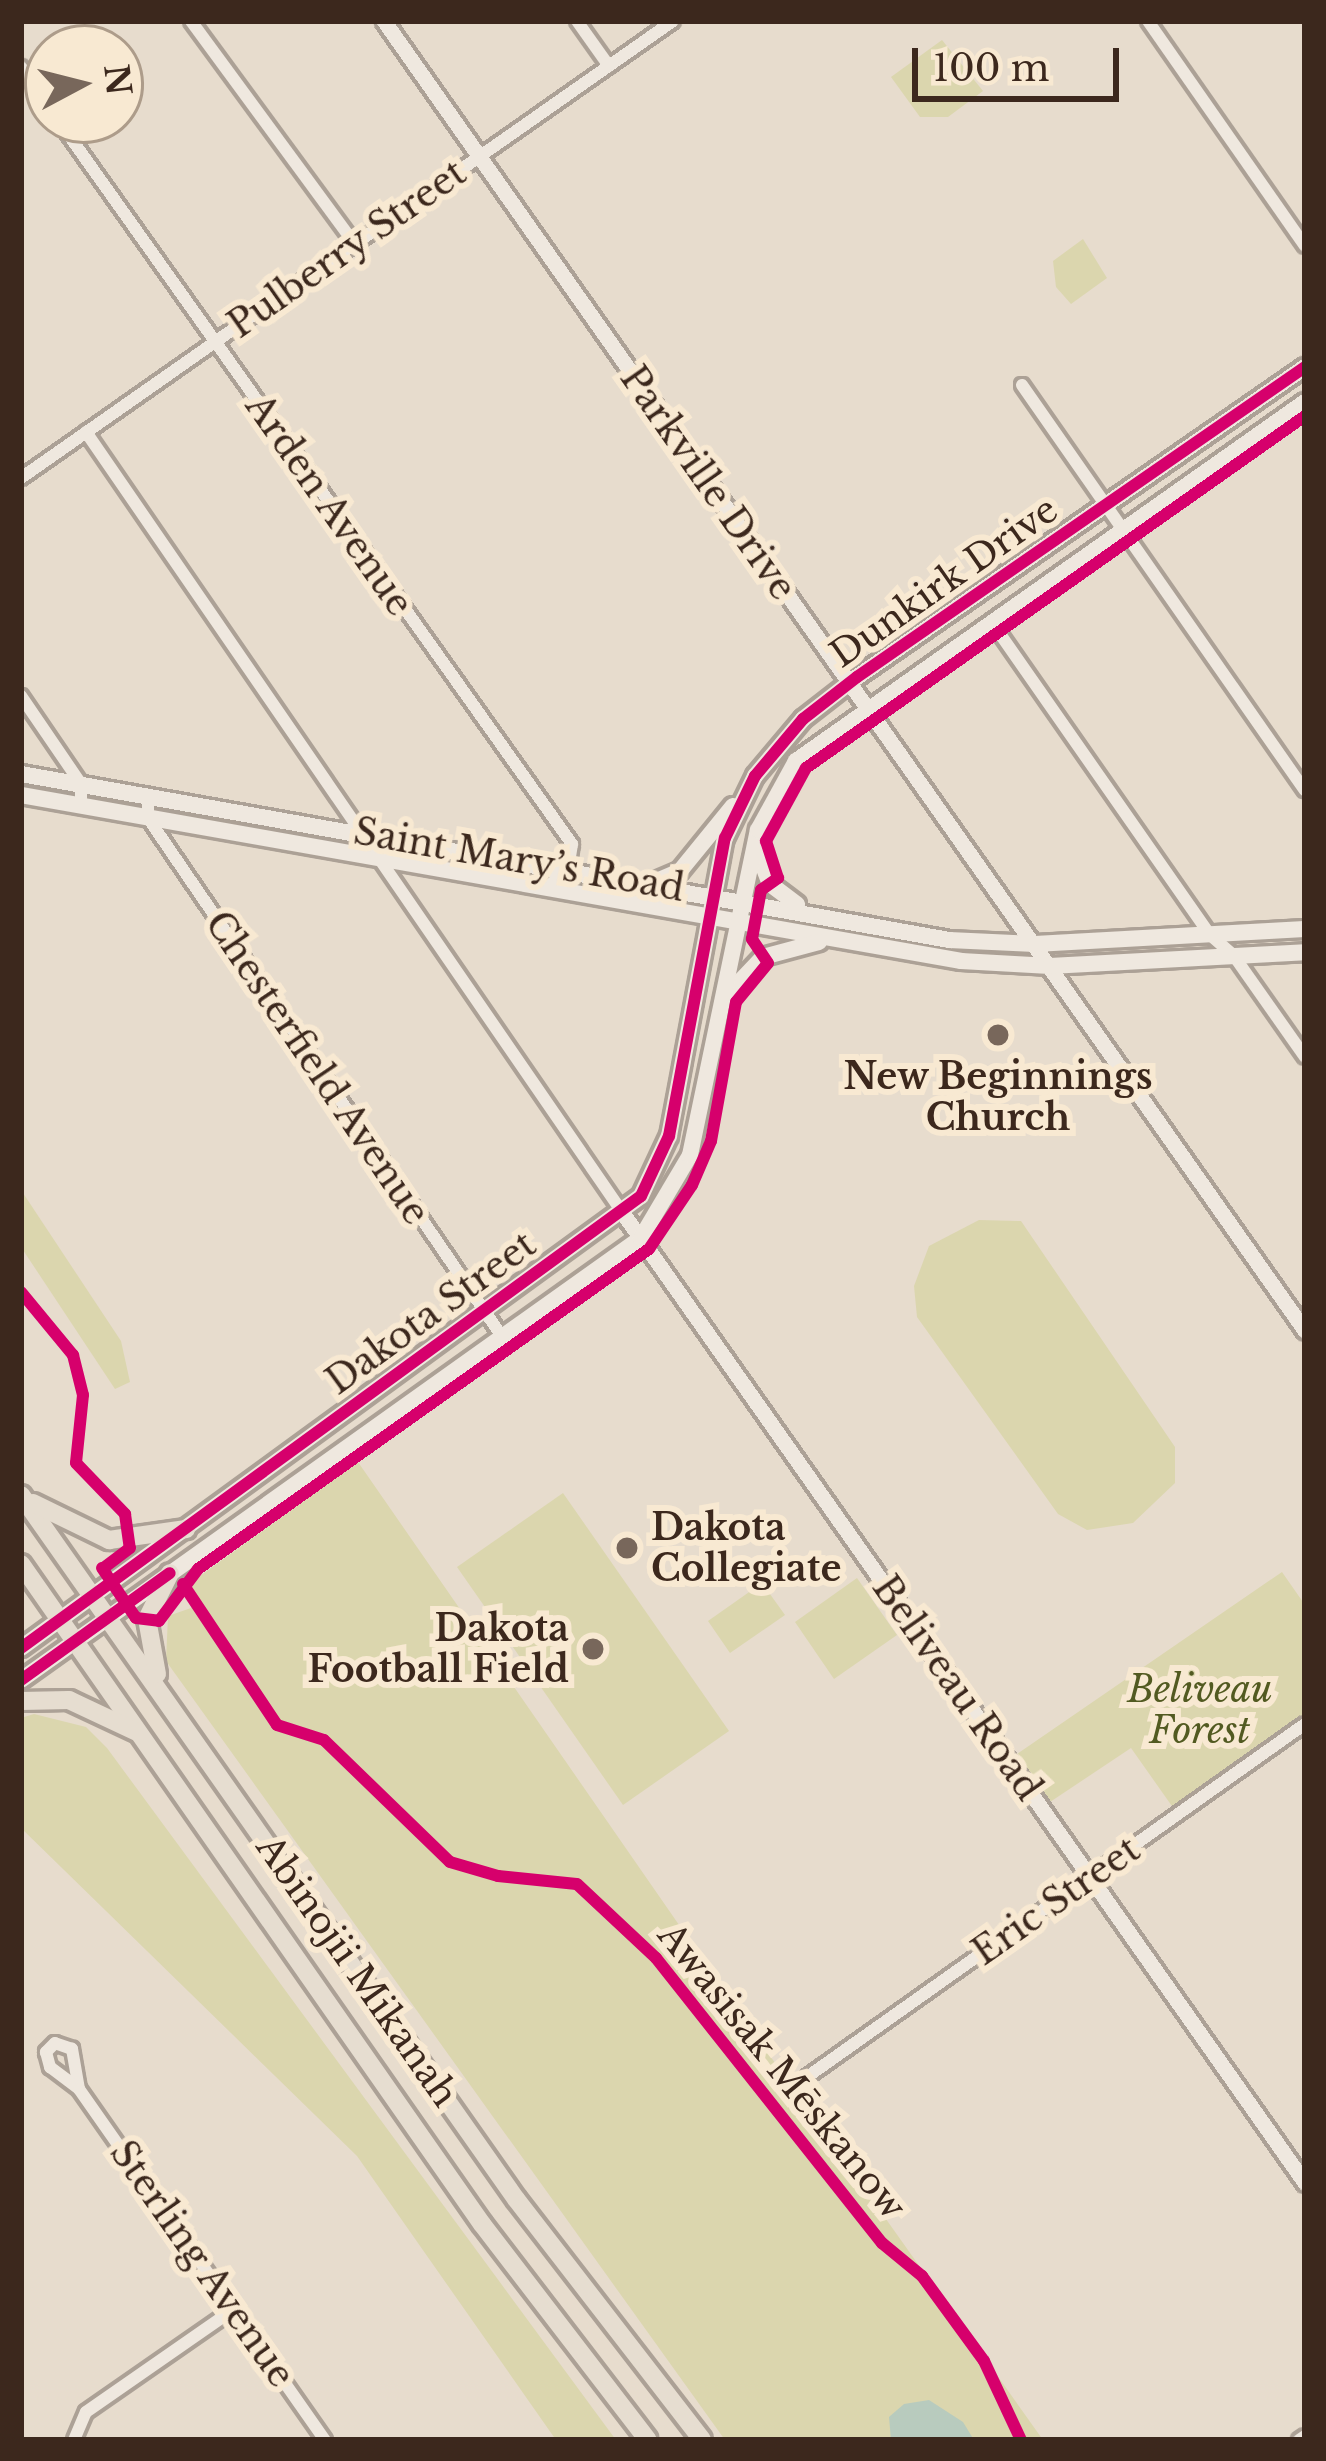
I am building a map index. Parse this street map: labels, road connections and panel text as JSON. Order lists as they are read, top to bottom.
{
  "streets": {
    "main road": [
      "Dunkirk Drive",
      "Saint Mary’s Road",
      "Dakota Street",
      "Abinojii Mikanah"
    ],
    "street": [
      "Pulberry Street",
      "Parkville Drive",
      "Arden Avenue",
      "Chesterfield Avenue",
      "Beliveau Road",
      "Eric Street",
      "Sterling Avenue"
    ],
    "cycle path": ["Awasisak Mēskanow"]
  },
  "crossings": [
    ["Pulberry Street", "Parkville Drive"],
    ["Pulberry Street", "Arden Avenue"],
    ["Parkville Drive", "Dunkirk Drive"],
    ["Parkville Drive", "Saint Mary’s Road"],
    ["Arden Avenue", "Saint Mary’s Road"],
    ["Dunkirk Drive", "Saint Mary’s Road"],
    ["Dunkirk Drive", "Dakota Street"],
    ["Saint Mary’s Road", "Chesterfield Avenue"],
    ["Saint Mary’s Road", "Dakota Street"],
    ["Saint Mary’s Road", "Beliveau Road"],
    ["Chesterfield Avenue", "Dakota Street"],
    ["Dakota Street", "Beliveau Road"],
    ["Dakota Street", "Abinojii Mikanah"],
    ["Beliveau Road", "Eric Street"]
  ],
  "parks": ["Beliveau Forest"],
  "places": ["New Beginnings Church", "Dakota Collegiate", "Dakota Football Field"],
  "scale_bar": "100 m",
  "north": "right"
}
